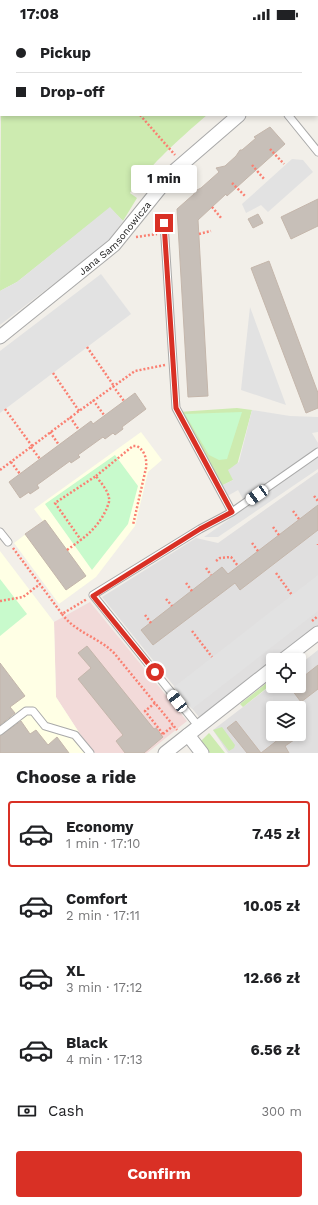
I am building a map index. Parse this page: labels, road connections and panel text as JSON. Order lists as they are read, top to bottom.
{
  "streets": {
    "street": ["Jana Samsonowicza"]
  },
  "page": {
    "status": "17:08",
    "banner": ["Pickup", "Drop-off"],
    "bubble": "1 min",
    "heading": "Choose a ride",
    "list": [
      {
        "name": "Economy",
        "note": "1 min · 17:10",
        "value": "7.45 zł"
      },
      {
        "name": "Comfort",
        "note": "2 min · 17:11",
        "value": "10.05 zł"
      },
      {
        "name": "XL",
        "note": "3 min · 17:12",
        "value": "12.66 zł"
      },
      {
        "name": "Black",
        "note": "4 min · 17:13",
        "value": "6.56 zł"
      }
    ],
    "pay": ["Cash", "300 m"],
    "buttons": "Confirm"
  }
}
